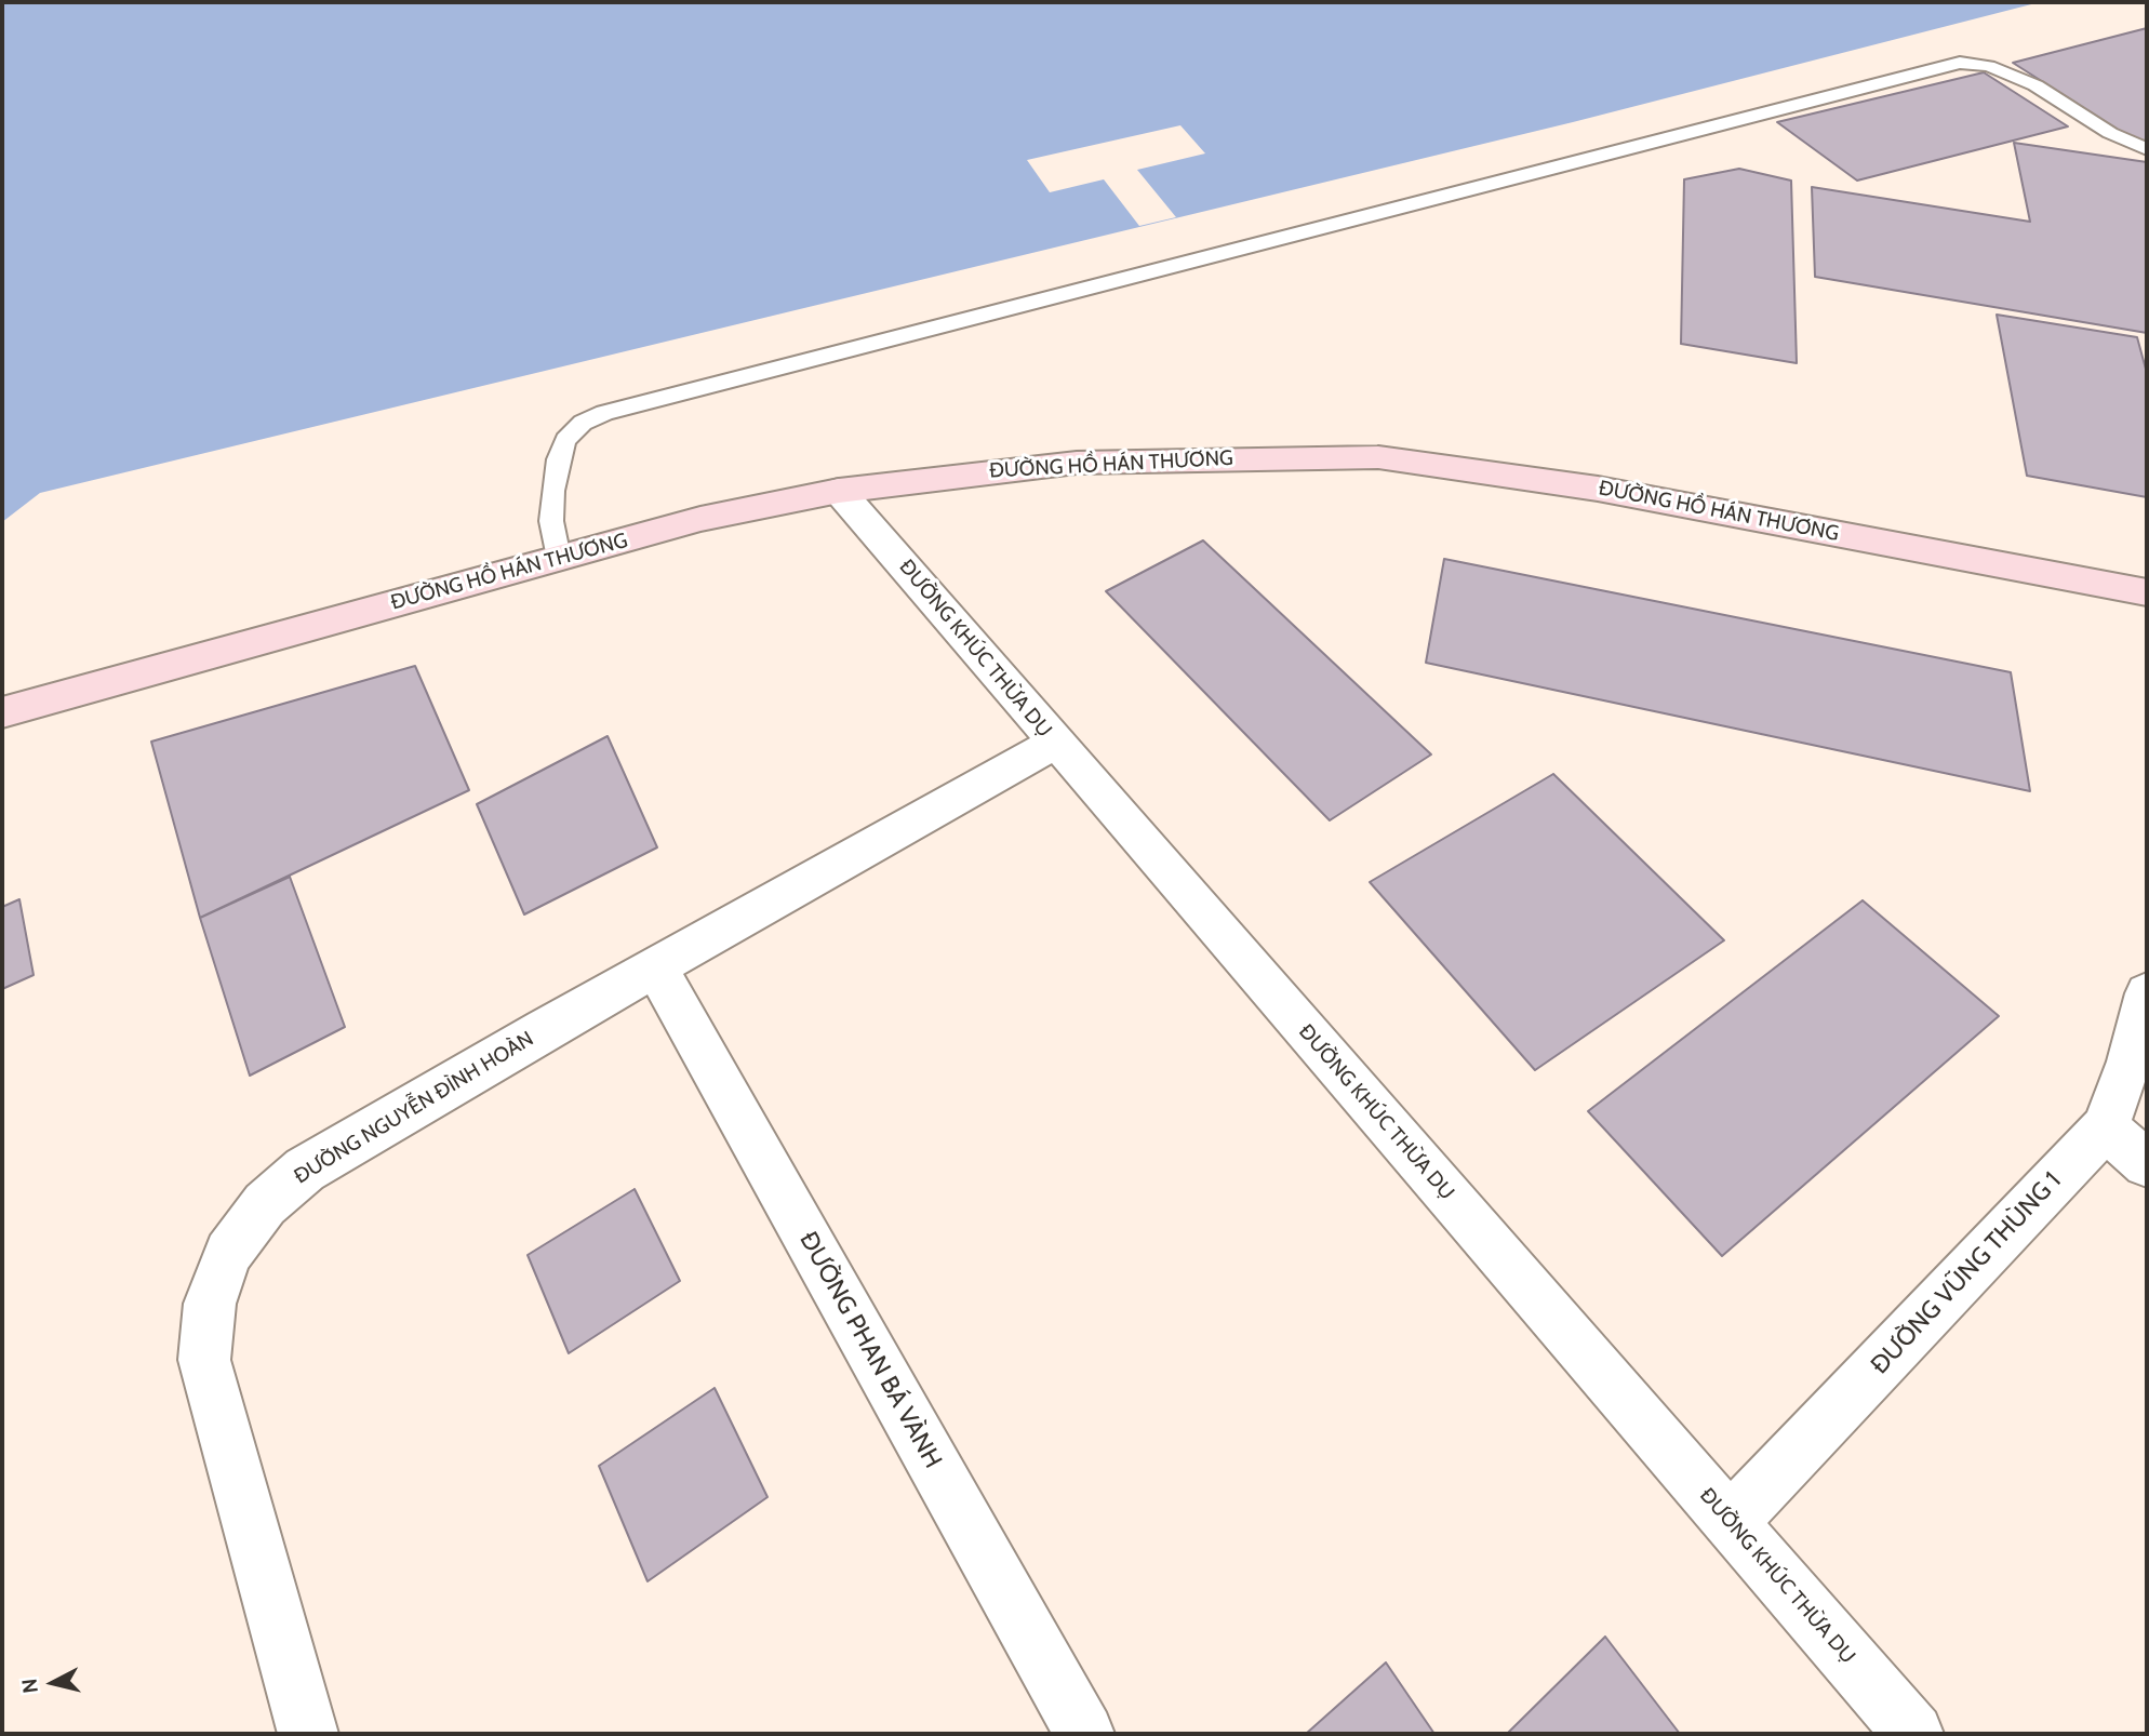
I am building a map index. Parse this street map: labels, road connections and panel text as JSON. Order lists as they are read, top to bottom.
{
  "streets": {
    "street": [
      "ĐƯỜNG HỒ HÁN THƯƠNG",
      "ĐƯỜNG KHÚC THỪA DỤ",
      "ĐƯỜNG NGUYỄN ĐÌNH HOÀN",
      "ĐƯỜNG VŨNG THÙNG 1",
      "ĐƯỜNG PHAN BÁ VÀNH"
    ]
  },
  "crossings": [
    ["ĐƯỜNG HỒ HÁN THƯƠNG", "ĐƯỜNG KHÚC THỪA DỤ"],
    ["ĐƯỜNG KHÚC THỪA DỤ", "ĐƯỜNG NGUYỄN ĐÌNH HOÀN"],
    ["ĐƯỜNG KHÚC THỪA DỤ", "ĐƯỜNG VŨNG THÙNG 1"],
    ["ĐƯỜNG NGUYỄN ĐÌNH HOÀN", "ĐƯỜNG PHAN BÁ VÀNH"]
  ],
  "north": "left"
}
